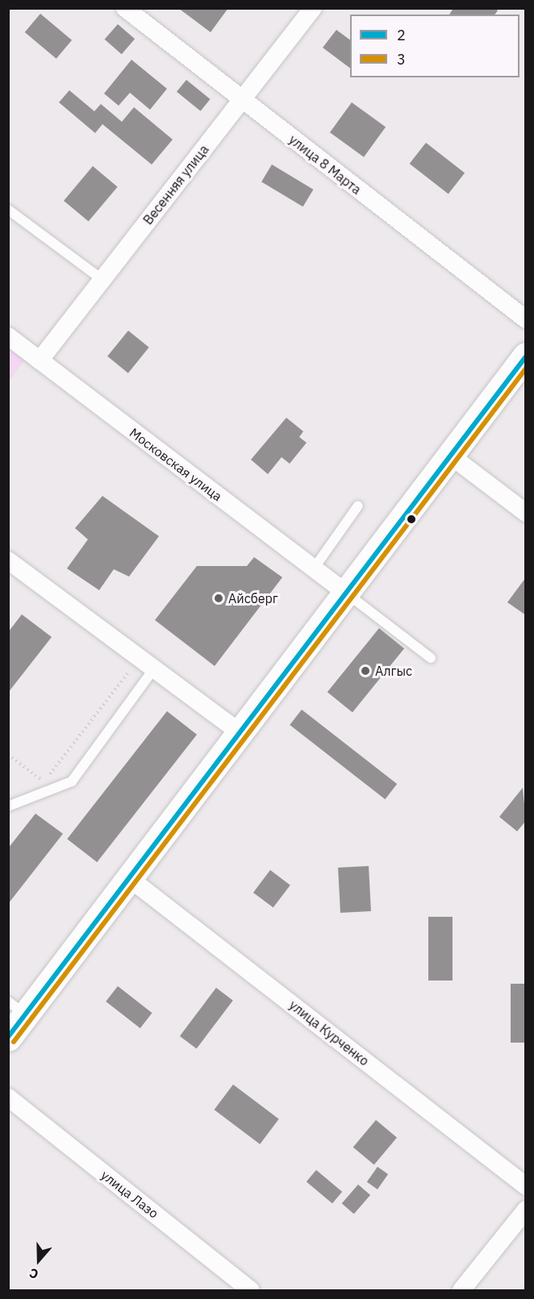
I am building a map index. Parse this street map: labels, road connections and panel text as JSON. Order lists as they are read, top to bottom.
{
  "streets": {
    "street": [
      "улица 8 Марта",
      "Весенняя улица",
      "Московская улица",
      "улица Курченко",
      "улица Лазо"
    ]
  },
  "crossings": [
    ["улица 8 Марта", "Весенняя улица"],
    ["Весенняя улица", "Московская улица"]
  ],
  "places": ["Айсберг", "Алгыс"],
  "lines": ["transit line 2", "transit line 3"],
  "legend": ["2", "3"],
  "north": "bottom"
}
